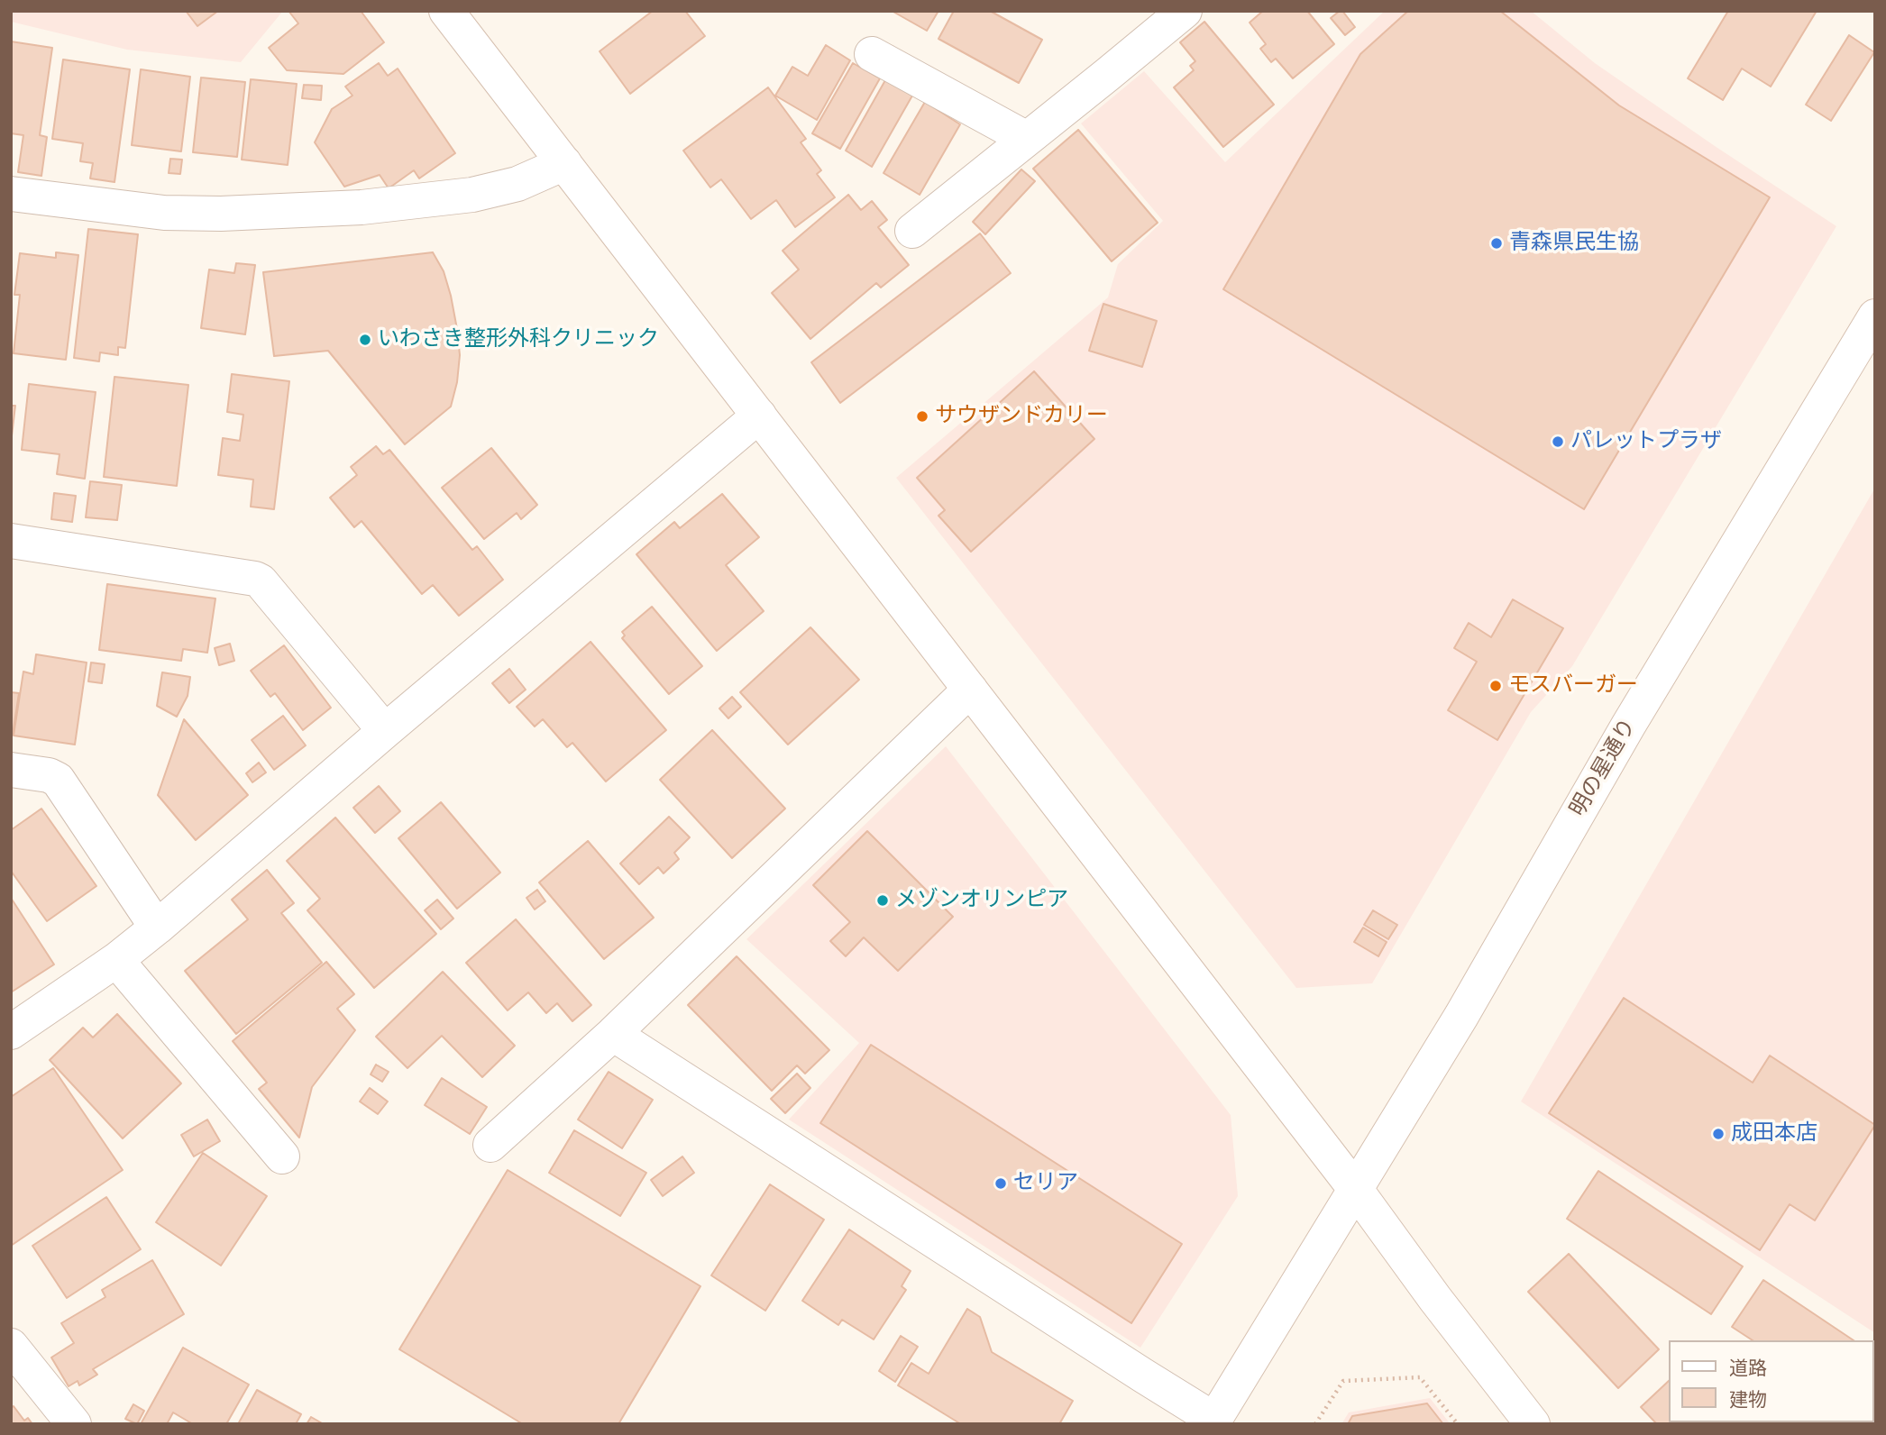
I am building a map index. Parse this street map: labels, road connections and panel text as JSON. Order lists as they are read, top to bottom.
{
  "streets": {
    "street": ["明の星通り"]
  },
  "places": [
    "青森県民生協",
    "いわさき整形外科クリニック",
    "サウザンドカリー",
    "パレットプラザ",
    "モスバーガー",
    "メゾンオリンピア",
    "成田本店",
    "セリア"
  ],
  "legend": ["道路", "建物"]
}
